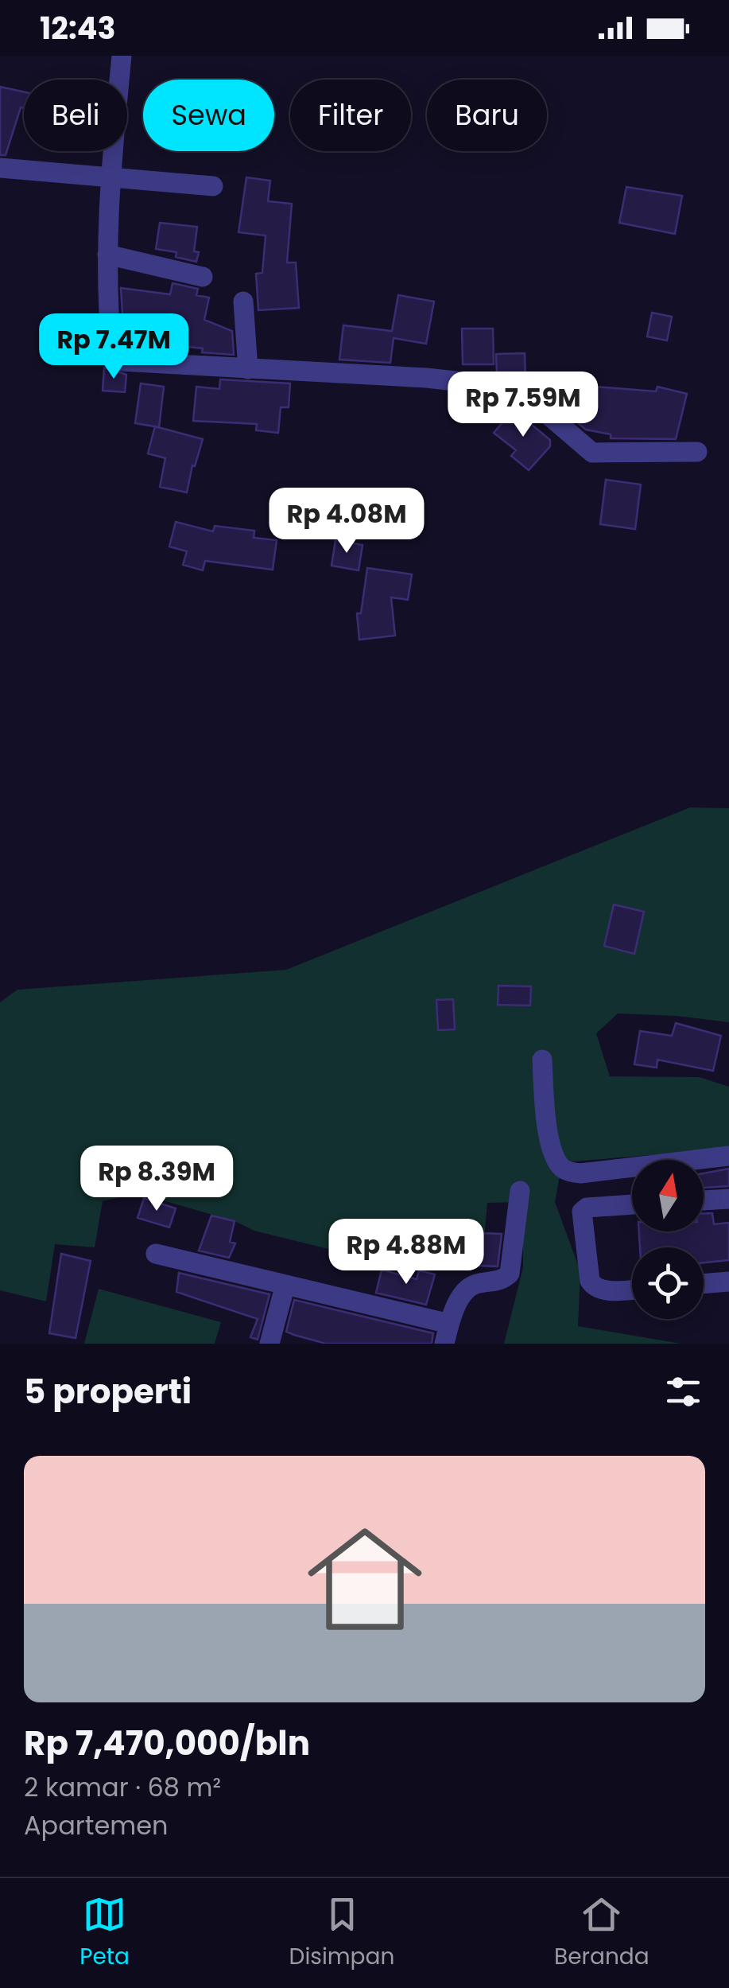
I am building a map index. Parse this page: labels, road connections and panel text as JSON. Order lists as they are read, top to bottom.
{
  "north": "top",
  "page": {
    "status": "12:43",
    "chip": [
      "Beli",
      "Sewa",
      "Filter",
      "Baru"
    ],
    "price": [
      "Rp 7.47M",
      "Rp 7.59M",
      "Rp 4.08M",
      "Rp 8.39M",
      "Rp 4.88M"
    ],
    "heading": "5 properti",
    "list": [
      {
        "name": "Rp 7,470,000/bln",
        "note": "2 kamar · 68 m² · Apartemen"
      }
    ],
    "tabs": ["Peta", "Disimpan", "Beranda"]
  }
}
